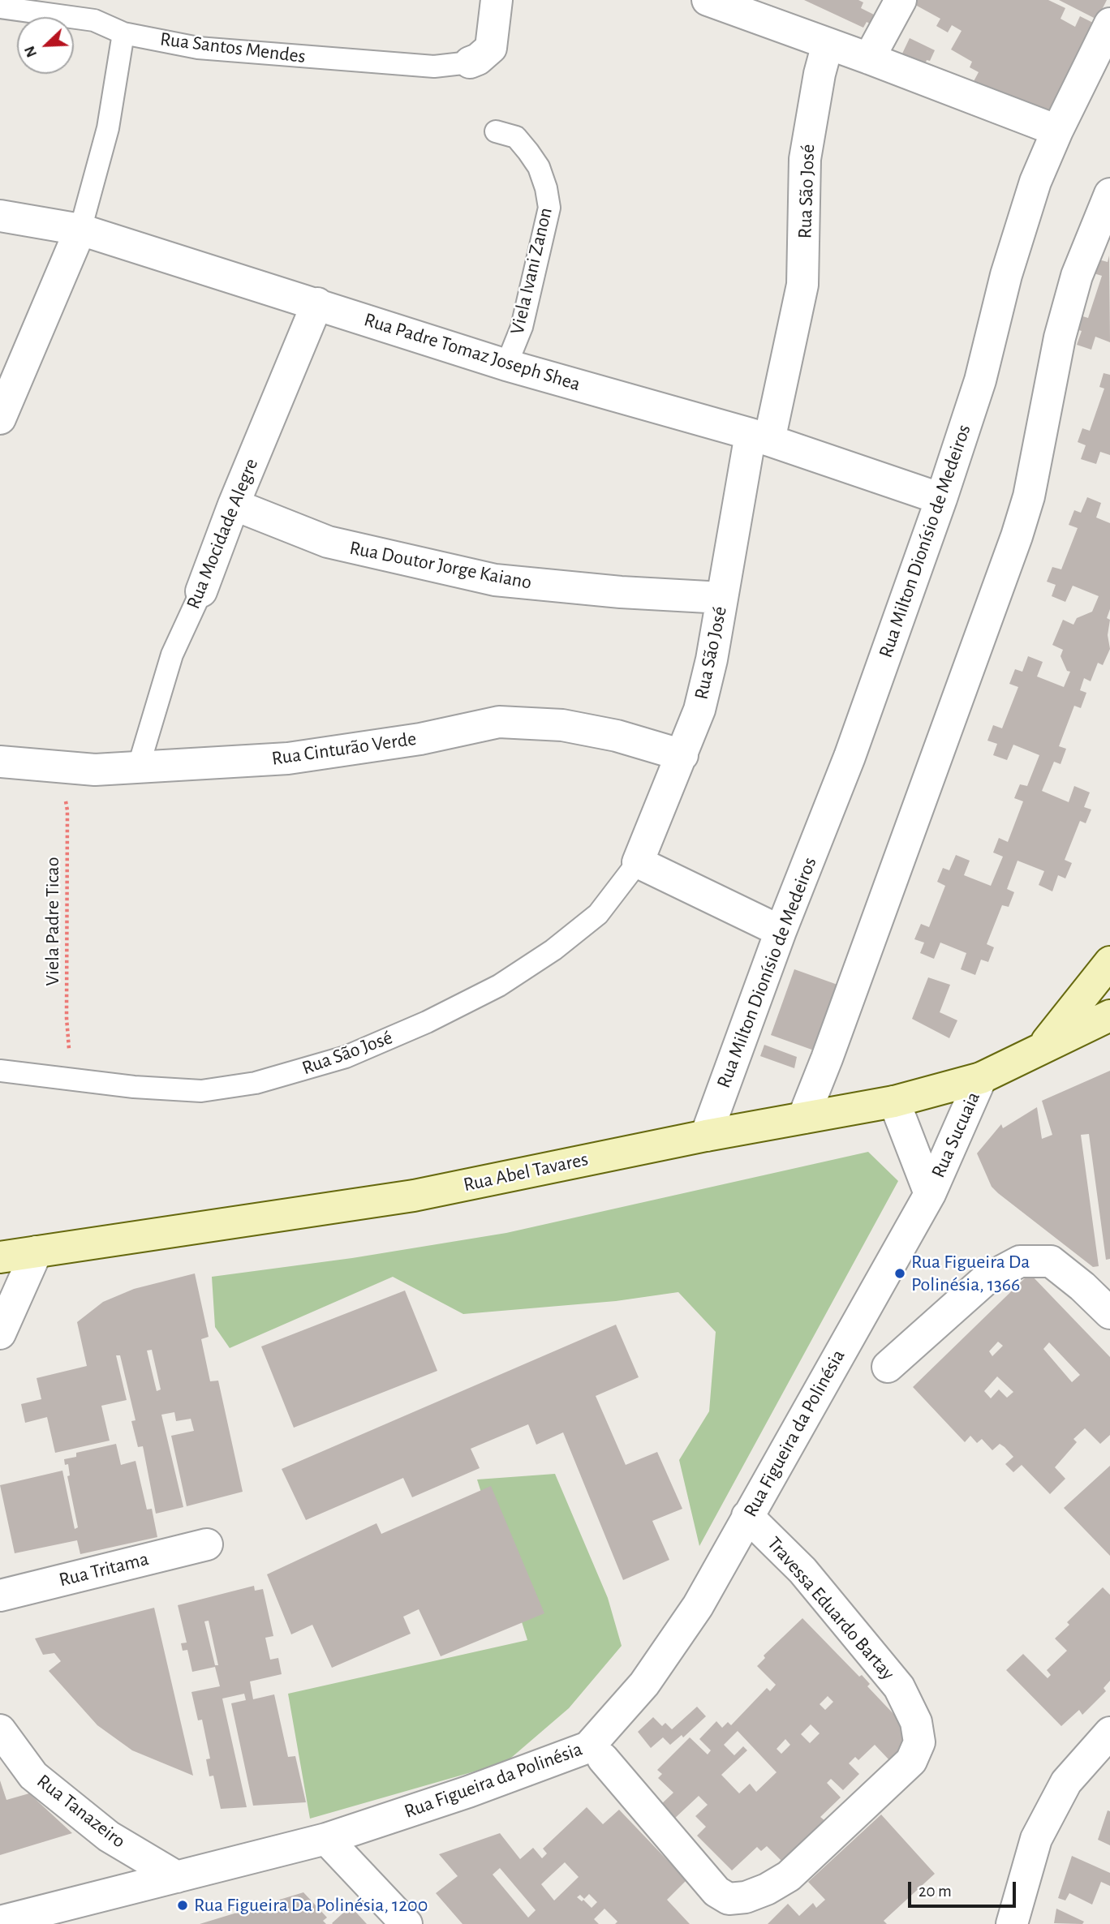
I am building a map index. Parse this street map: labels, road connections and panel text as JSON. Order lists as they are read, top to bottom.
{
  "streets": {
    "street": [
      "Rua São José",
      "Rua Padre Tomaz Joseph Shea",
      "Rua Mocidade Alegre",
      "Rua Milton Dionísio de Medeiros",
      "Rua Doutor Jorge Kaiano",
      "Rua Cinturão Verde",
      "Rua Sucuaia",
      "Rua Abel Tavares",
      "Rua Figueira da Polinésia",
      "Rua Tritama",
      "Travessa Eduardo Bartay",
      "Rua Tanazeiro"
    ],
    "lane": ["Rua Santos Mendes", "Viela Ivani Zanon"],
    "path": ["Viela Padre Ticao"]
  },
  "crossings": [
    ["Rua São José", "Rua Padre Tomaz Joseph Shea"],
    ["Rua São José", "Rua Doutor Jorge Kaiano"],
    ["Rua São José", "Rua Cinturão Verde"],
    ["Rua São José", "Viela Padre Ticao"],
    ["Viela Ivani Zanon", "Rua Padre Tomaz Joseph Shea"],
    ["Rua Padre Tomaz Joseph Shea", "Rua Mocidade Alegre"],
    ["Rua Padre Tomaz Joseph Shea", "Rua Milton Dionísio de Medeiros"],
    ["Rua Mocidade Alegre", "Rua Doutor Jorge Kaiano"],
    ["Rua Mocidade Alegre", "Rua Cinturão Verde"],
    ["Rua Milton Dionísio de Medeiros", "Rua Abel Tavares"],
    ["Rua Cinturão Verde", "Viela Padre Ticao"],
    ["Rua Sucuaia", "Rua Abel Tavares"],
    ["Rua Sucuaia", "Rua Figueira da Polinésia"],
    ["Rua Figueira da Polinésia", "Travessa Eduardo Bartay"],
    ["Rua Figueira da Polinésia", "Rua Tanazeiro"]
  ],
  "places": ["Rua Figueira Da Polinésia, 1366", "Rua Figueira Da Polinésia, 1200"],
  "scale_bar": "20 m",
  "north": "bottom left"
}
